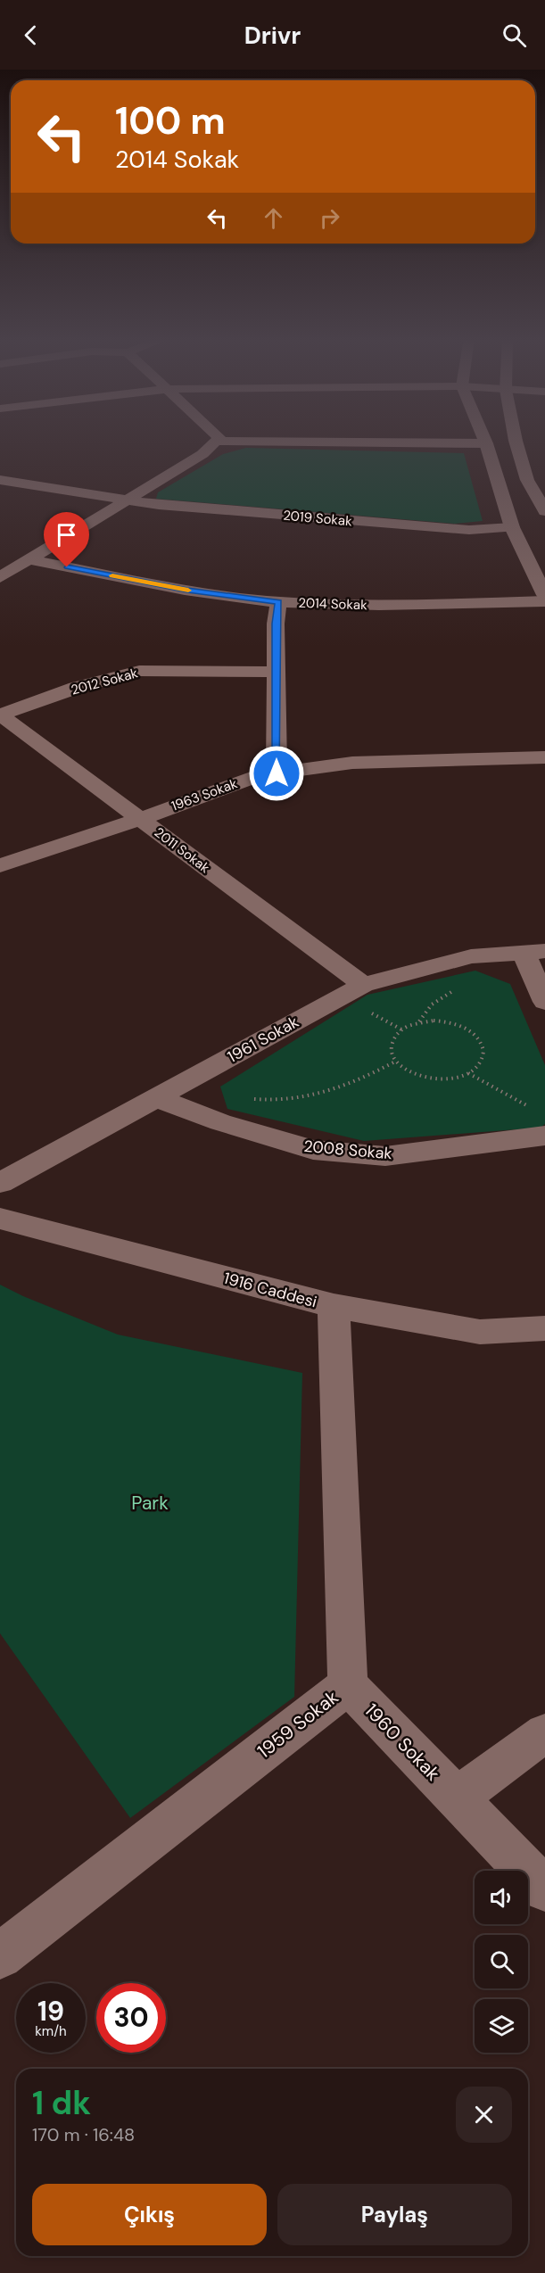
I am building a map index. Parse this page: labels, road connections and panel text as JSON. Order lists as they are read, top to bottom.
{
  "streets": {
    "street": [
      "2019 Sokak",
      "2014 Sokak",
      "2012 Sokak",
      "1963 Sokak",
      "2011 Sokak",
      "1961 Sokak",
      "2008 Sokak",
      "1916 Caddesi",
      "1959 Sokak",
      "1960 Sokak"
    ]
  },
  "crossings": [
    ["2012 Sokak", "2011 Sokak"],
    ["1963 Sokak", "2011 Sokak"],
    ["2011 Sokak", "1961 Sokak"],
    ["1961 Sokak", "2008 Sokak"],
    ["1916 Caddesi", "1959 Sokak"],
    ["1959 Sokak", "1960 Sokak"]
  ],
  "parks": ["Park"],
  "page": {
    "header": "Drivr",
    "turn": ["100 m", "2014 Sokak"],
    "speed": "19 km/h",
    "limit": "30",
    "heading": ["1 dk", "170 m · 16:48"],
    "buttons": ["Çıkış", "Paylaş"]
  }
}
